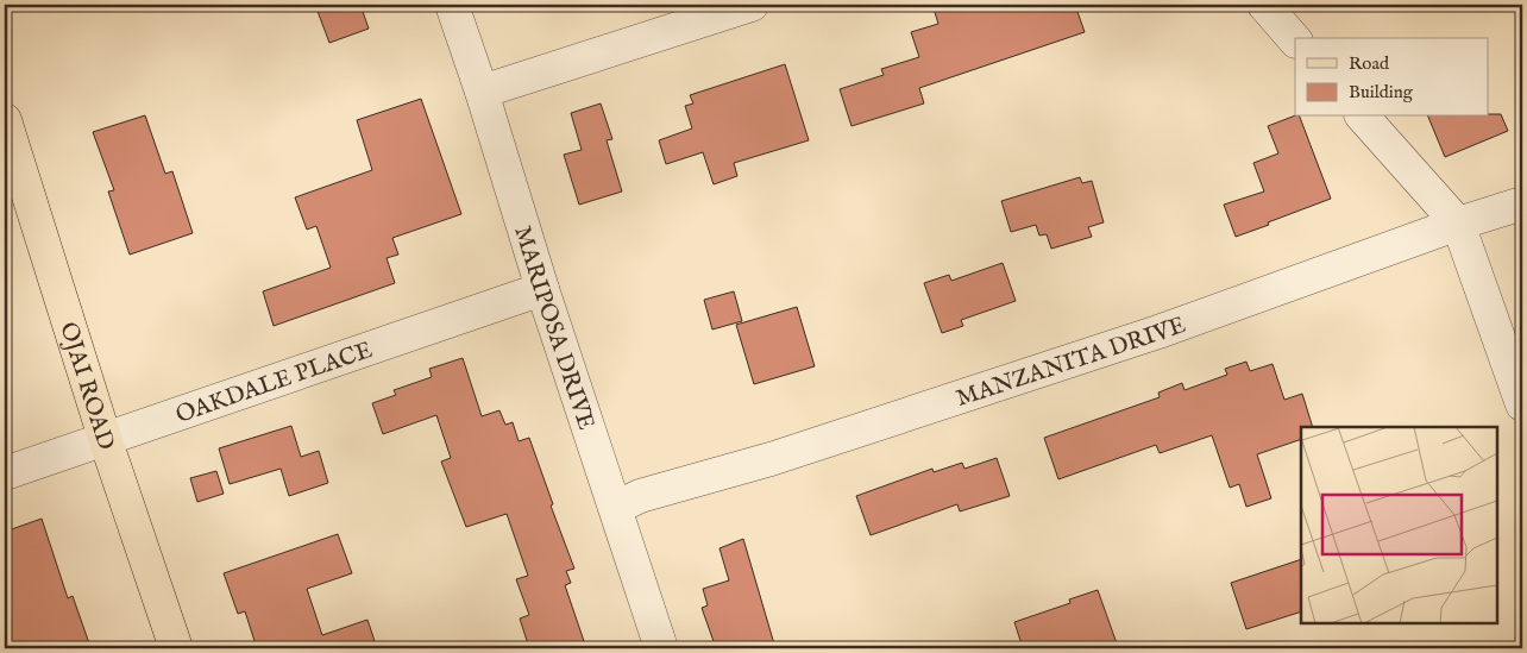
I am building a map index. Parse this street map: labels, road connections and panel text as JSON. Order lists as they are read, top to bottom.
{
  "streets": {
    "main road": ["OJAI ROAD"],
    "street": ["MARIPOSA DRIVE", "MANZANITA DRIVE", "OAKDALE PLACE"]
  },
  "crossings": [
    ["MARIPOSA DRIVE", "MANZANITA DRIVE"],
    ["MARIPOSA DRIVE", "OAKDALE PLACE"],
    ["OAKDALE PLACE", "OJAI ROAD"]
  ],
  "legend": ["Road", "Building"]
}
